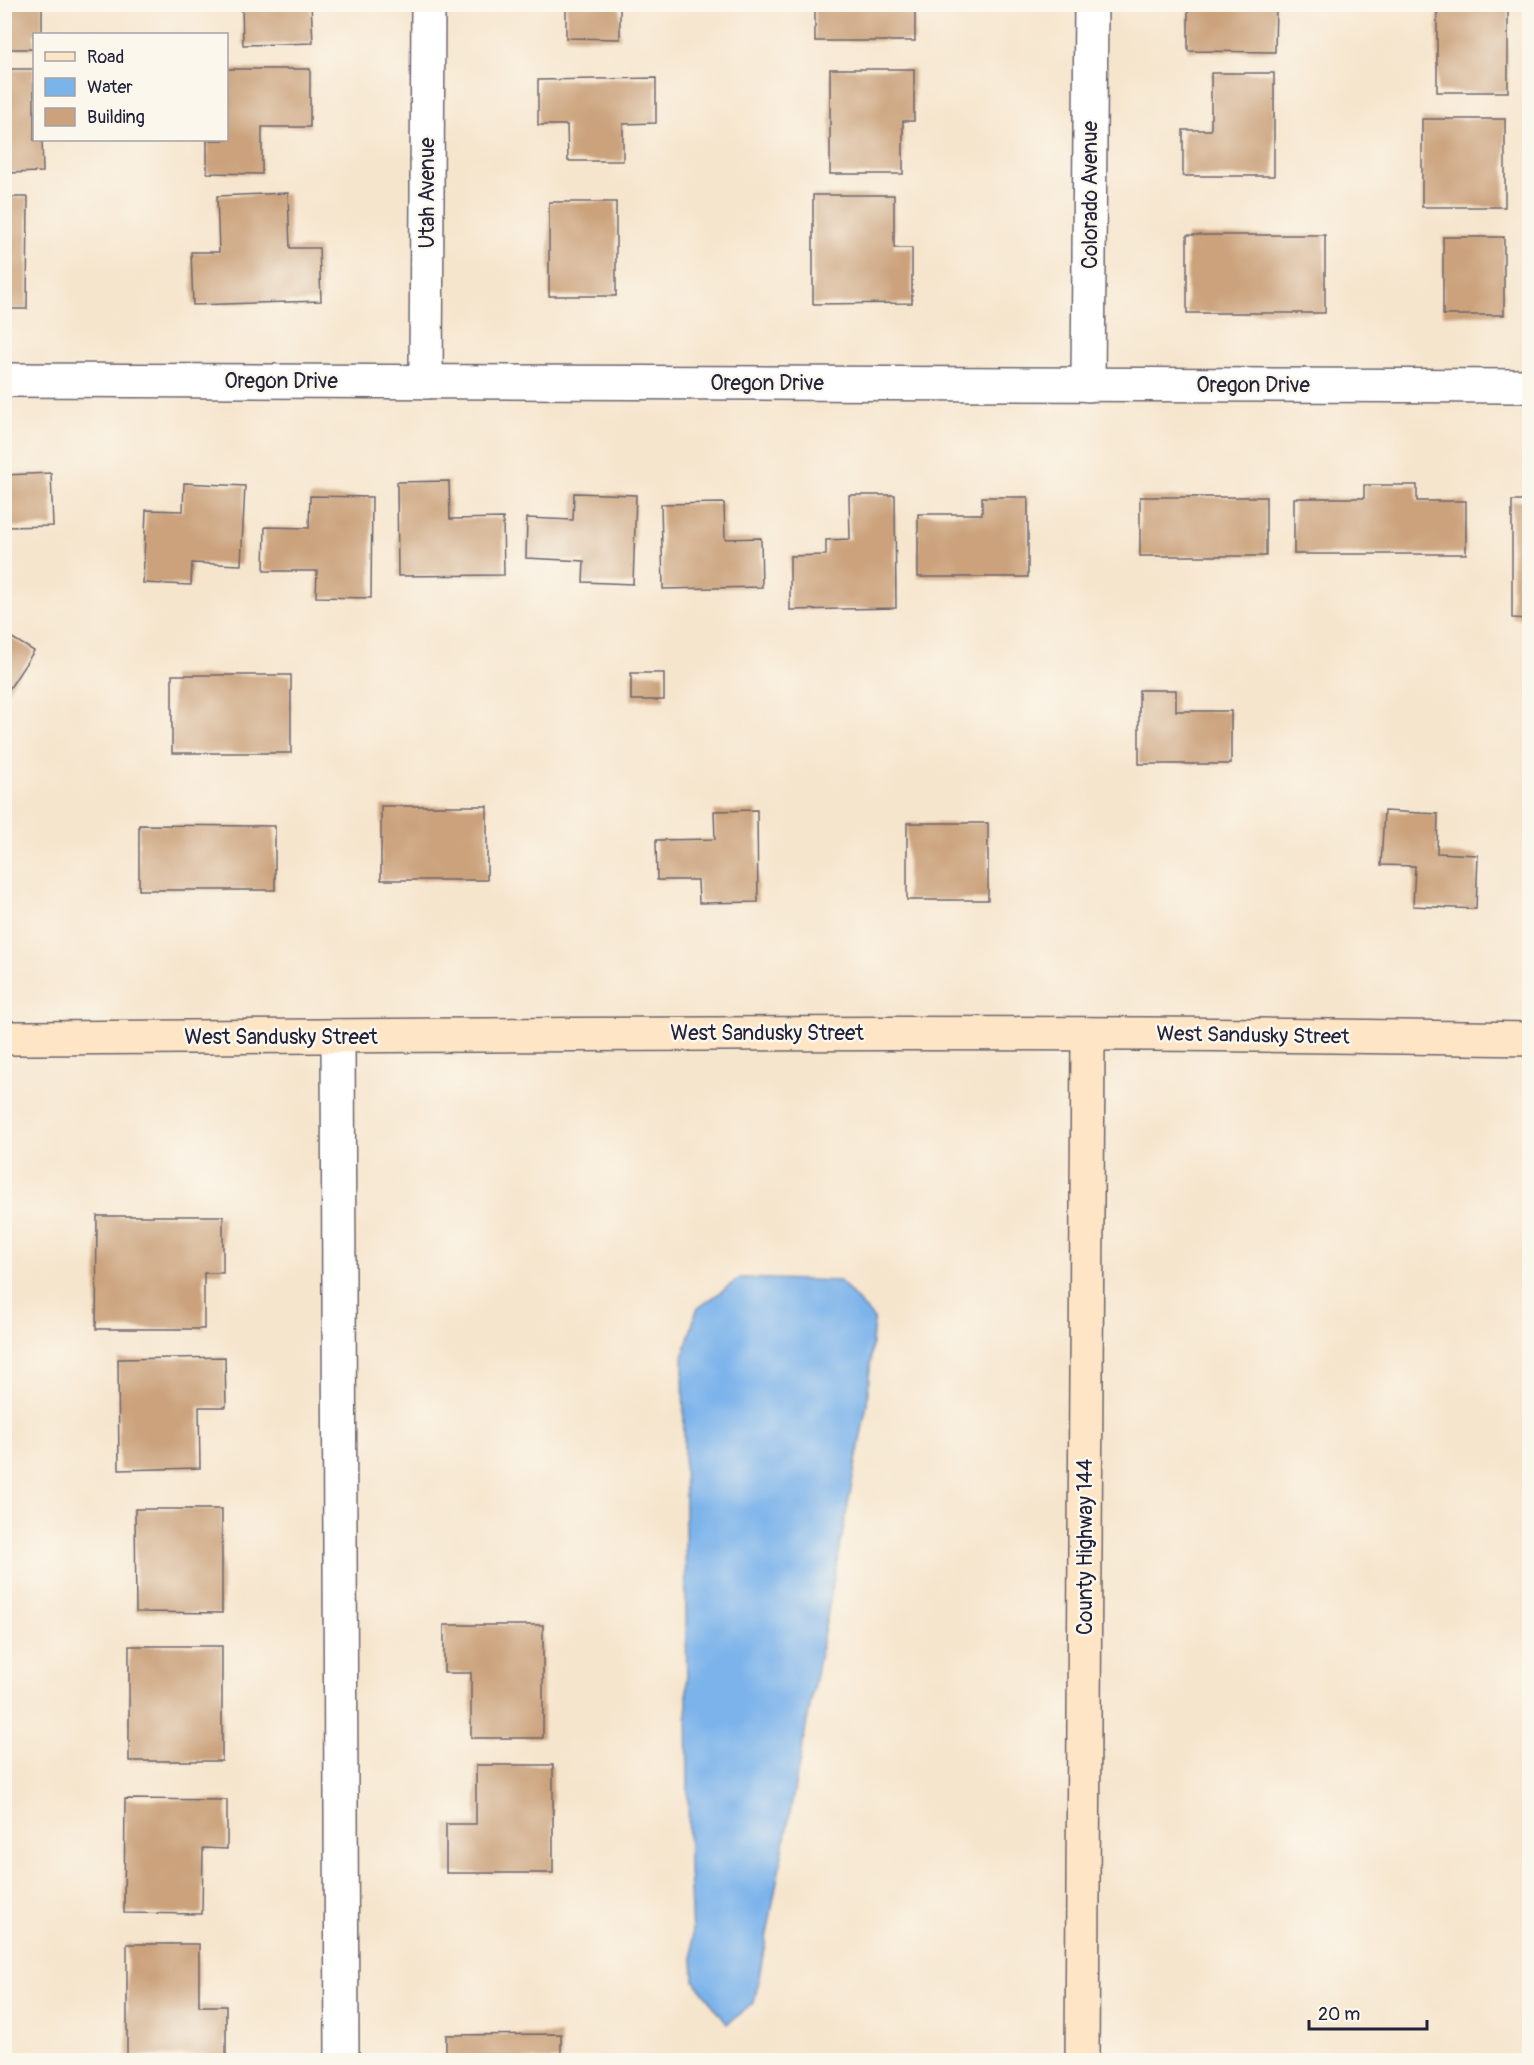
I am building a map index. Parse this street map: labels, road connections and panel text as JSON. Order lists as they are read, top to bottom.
{
  "streets": {
    "street": [
      "Utah Avenue",
      "Colorado Avenue",
      "Oregon Drive",
      "West Sandusky Street",
      "County Highway 144"
    ]
  },
  "crossings": [
    ["Utah Avenue", "Oregon Drive"],
    ["Colorado Avenue", "Oregon Drive"],
    ["West Sandusky Street", "County Highway 144"]
  ],
  "legend": ["Road", "Water", "Building"],
  "scale_bar": "20 m"
}
